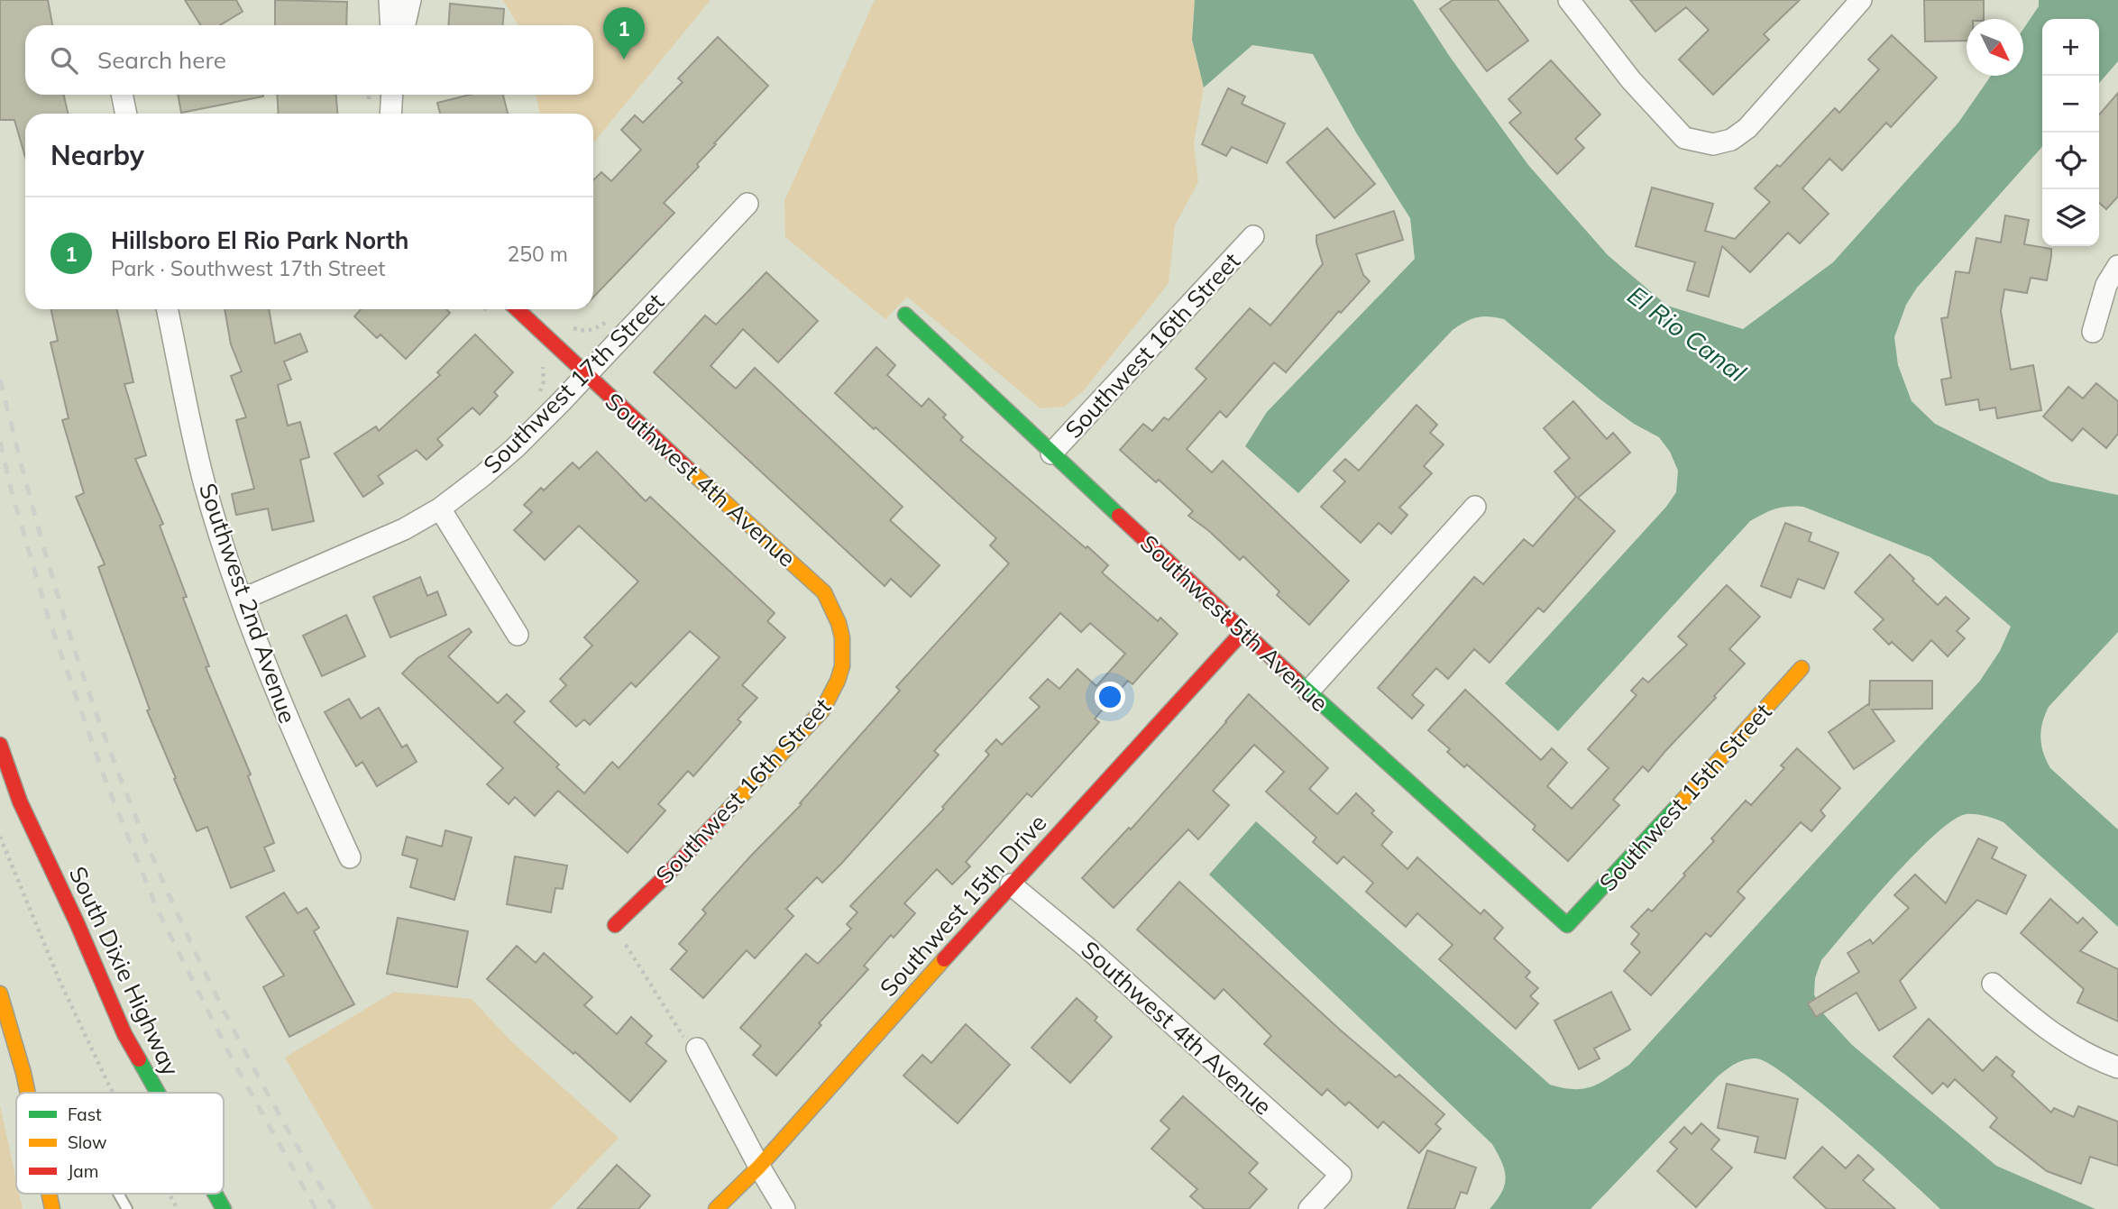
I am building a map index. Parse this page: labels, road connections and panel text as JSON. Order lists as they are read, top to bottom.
{
  "streets": {
    "street": [
      "Southwest 16th Street",
      "Southwest 17th Street",
      "Southwest 4th Avenue",
      "Southwest 2nd Avenue",
      "Southwest 5th Avenue",
      "Southwest 15th Street",
      "Southwest 15th Drive",
      "South Dixie Highway"
    ]
  },
  "crossings": [
    ["Southwest 16th Street", "Southwest 4th Avenue"],
    ["Southwest 16th Street", "Southwest 5th Avenue"],
    ["Southwest 17th Street", "Southwest 4th Avenue"],
    ["Southwest 17th Street", "Southwest 2nd Avenue"],
    ["Southwest 4th Avenue", "Southwest 15th Drive"],
    ["Southwest 5th Avenue", "Southwest 15th Street"],
    ["Southwest 5th Avenue", "Southwest 15th Drive"]
  ],
  "water": ["El Rio Canal"],
  "legend": ["Fast", "Slow", "Jam"],
  "north": "bottom right",
  "page": {
    "pins": "1",
    "map_buttons": ["+", "−"],
    "search": "Search here",
    "heading": "Nearby",
    "list": [
      {
        "mark": "1",
        "name": "Hillsboro El Rio Park North",
        "note": "Park · Southwest 17th Street",
        "value": "250 m"
      }
    ]
  }
}
